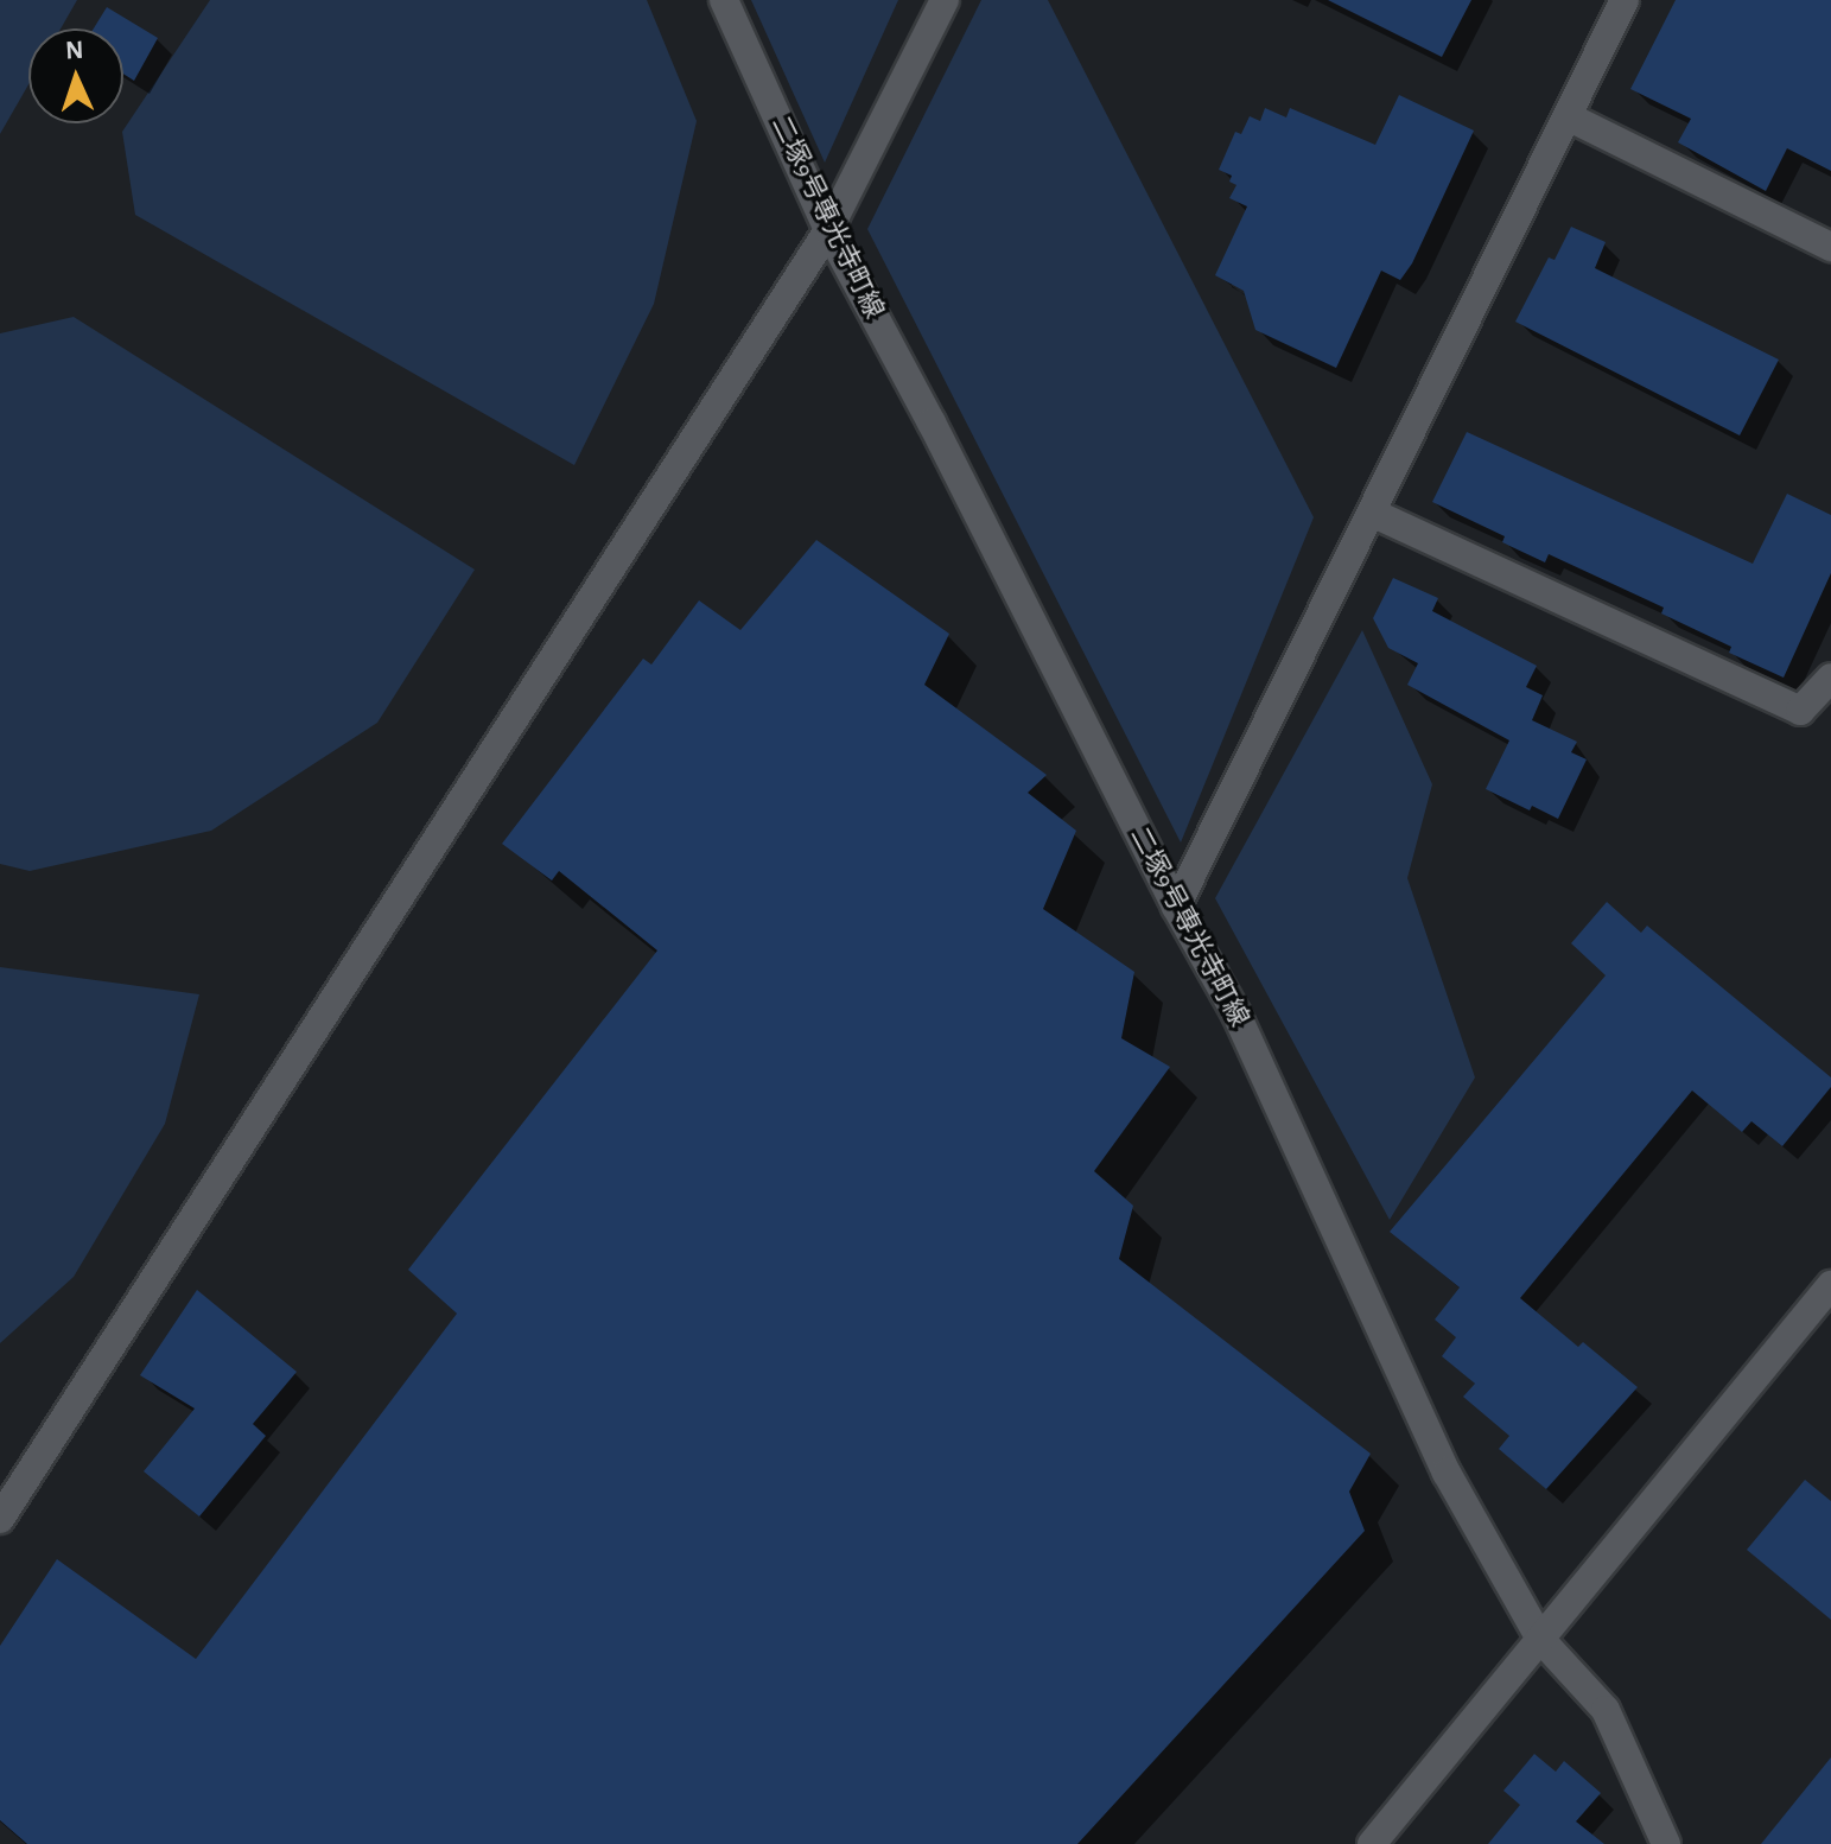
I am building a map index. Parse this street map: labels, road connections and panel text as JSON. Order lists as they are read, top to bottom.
{
  "streets": {
    "street": ["二塚9号専光寺町線"]
  },
  "north": "top"
}
